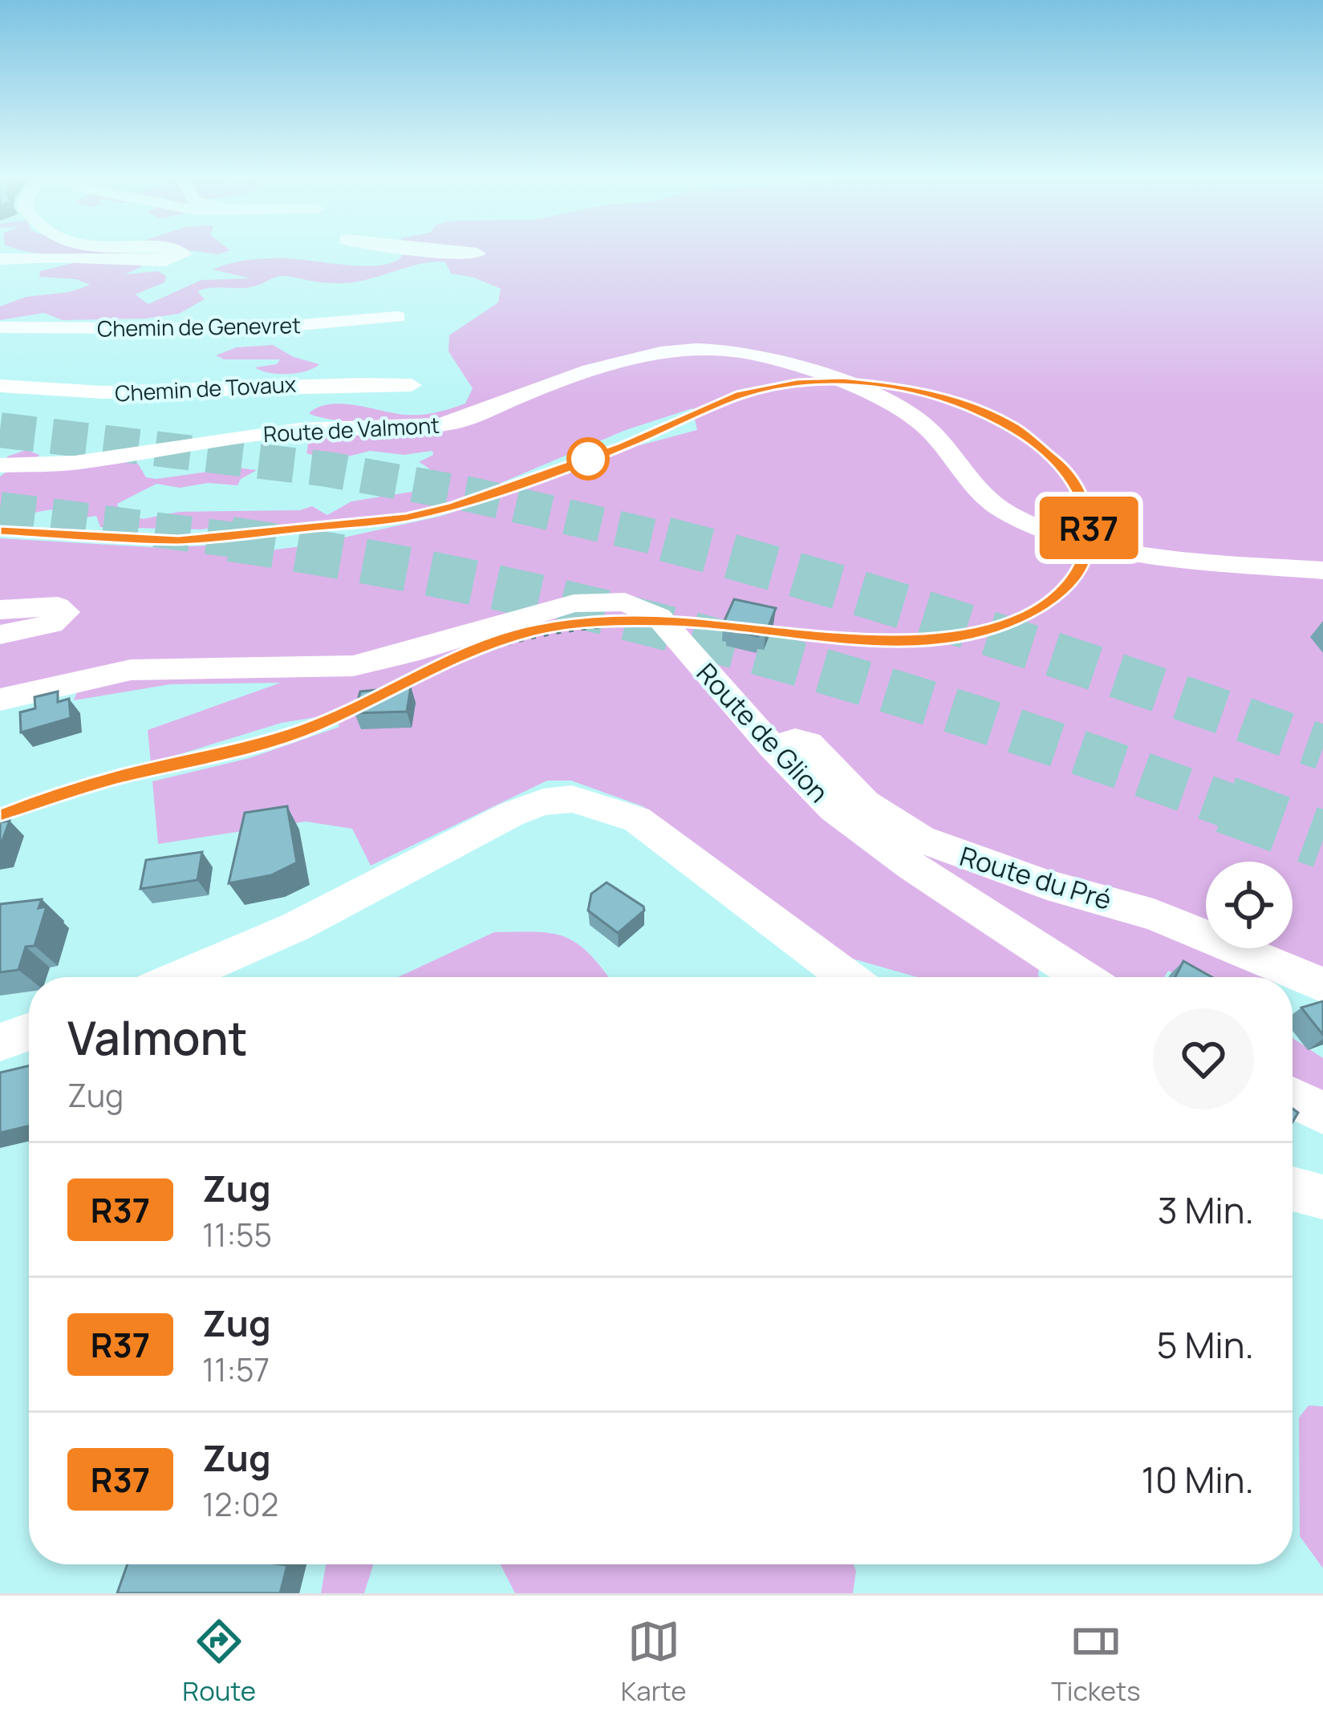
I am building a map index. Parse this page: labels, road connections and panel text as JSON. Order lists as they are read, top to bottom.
{
  "streets": {
    "street": [
      "Chemin de Genevret",
      "Chemin de Tovaux",
      "Route de Valmont",
      "Route de Glion",
      "Route du Pré"
    ]
  },
  "crossings": [
    ["Route de Glion", "Route du Pré"]
  ],
  "page": {
    "on_map": "R37",
    "heading": ["Valmont", "Zug"],
    "list": [
      {
        "mark": "R37",
        "name": "Zug",
        "note": "11:55",
        "value": "3 Min."
      },
      {
        "mark": "R37",
        "name": "Zug",
        "note": "11:57",
        "value": "5 Min."
      },
      {
        "mark": "R37",
        "name": "Zug",
        "note": "12:02",
        "value": "10 Min."
      }
    ],
    "tabs": ["Route", "Karte", "Tickets"]
  }
}
